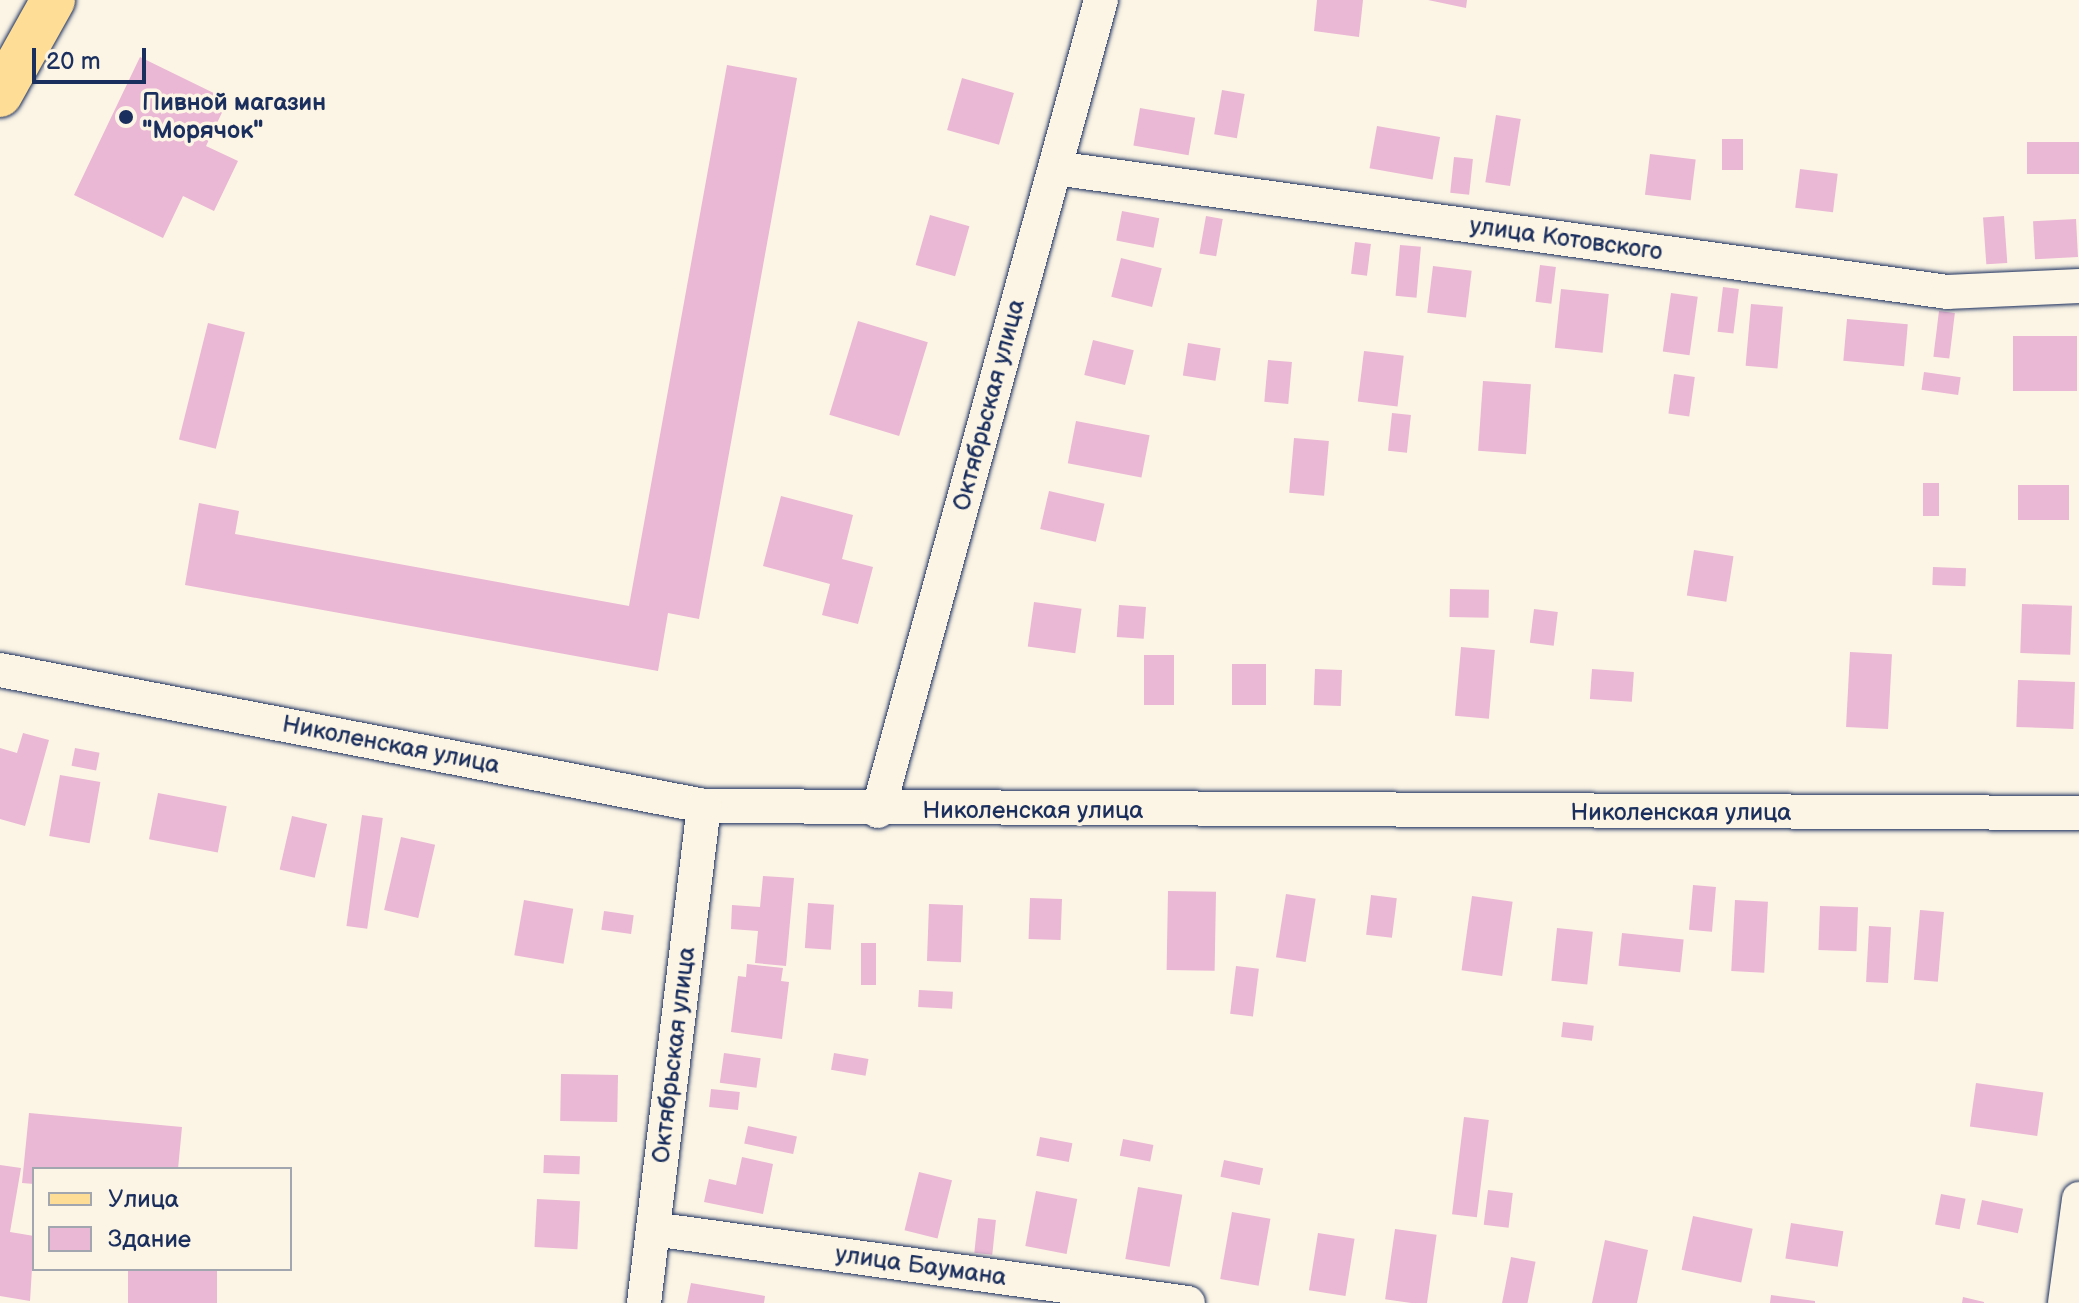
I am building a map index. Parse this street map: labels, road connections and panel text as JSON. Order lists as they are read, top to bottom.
{
  "streets": {
    "street": [
      "улица Котовского",
      "Октябрьская улица",
      "Николенская улица",
      "улица Баумана"
    ]
  },
  "crossings": [
    ["улица Котовского", "Октябрьская улица"],
    ["Октябрьская улица", "Николенская улица"],
    ["Октябрьская улица", "улица Баумана"]
  ],
  "places": ["Пивной магазин \"Морячок\""],
  "legend": ["Улица", "Здание"],
  "scale_bar": "20 m"
}
